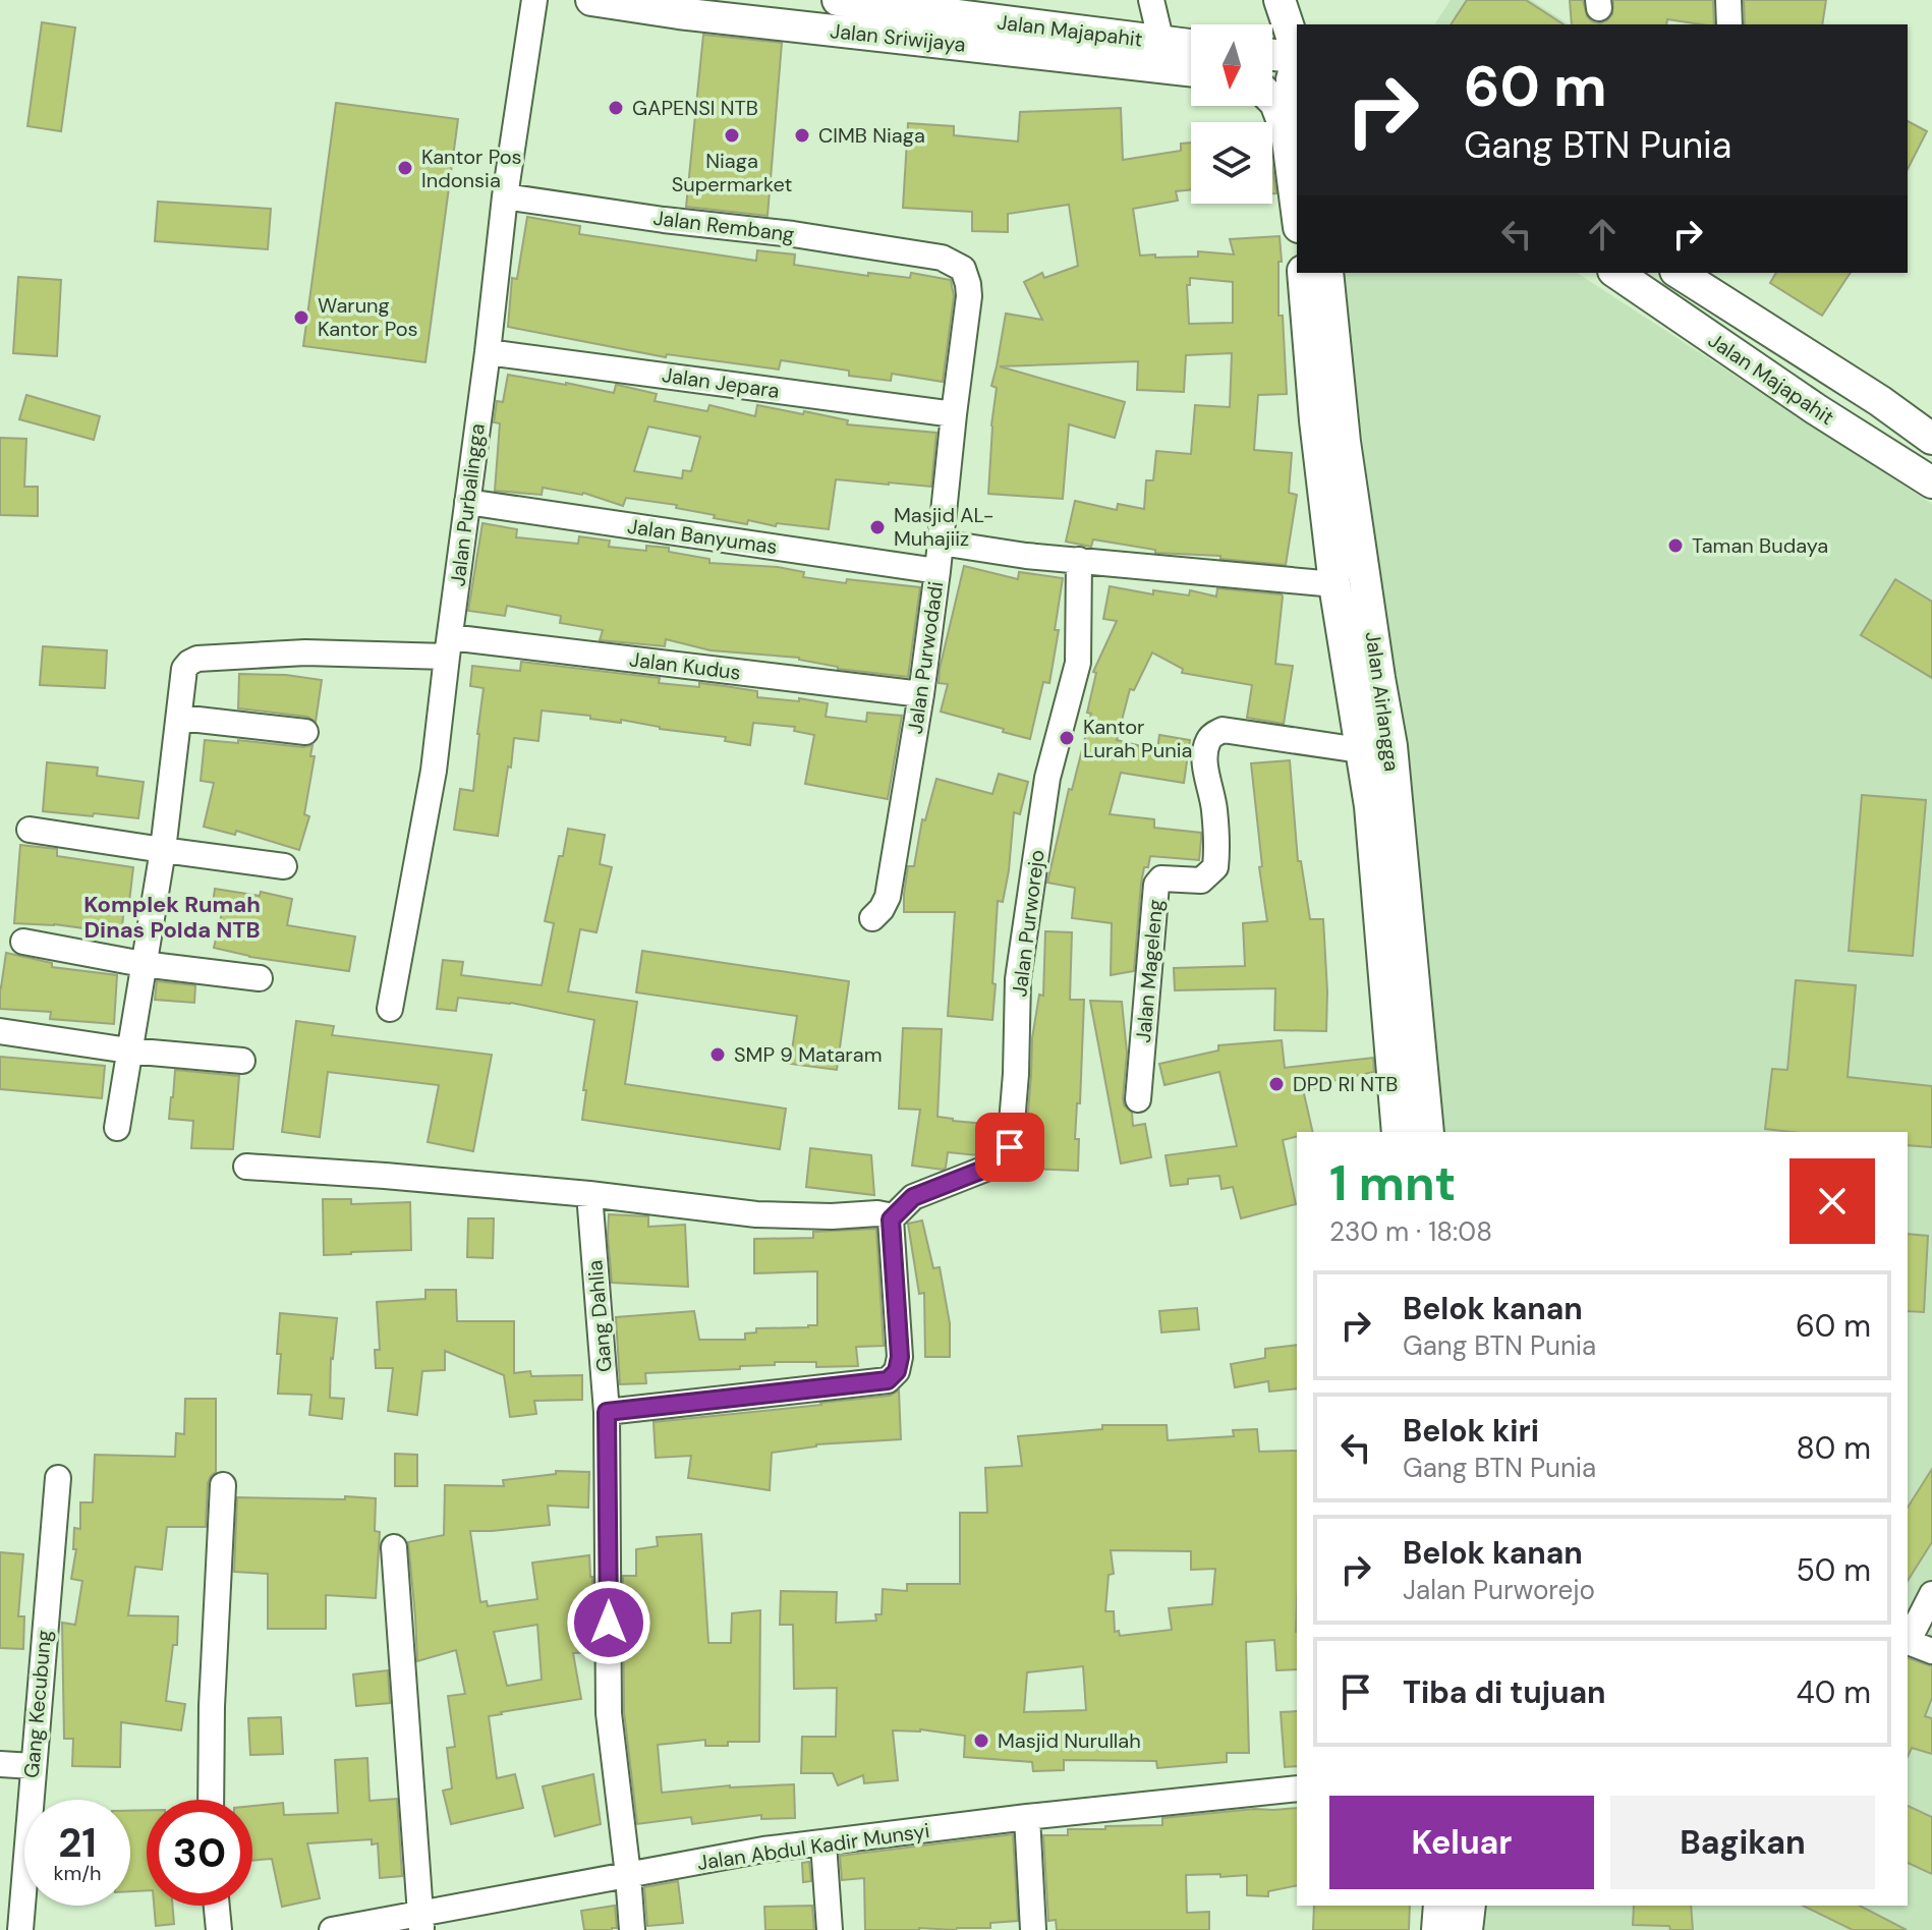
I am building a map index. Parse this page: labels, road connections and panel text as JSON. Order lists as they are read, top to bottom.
{
  "streets": {
    "main road": ["Jalan Majapahit", "Jalan Sriwijaya", "Jalan Airlangga"],
    "street": [
      "Jalan Rembang",
      "Jalan Jepara",
      "Jalan Purbalingga",
      "Jalan Banyumas",
      "Jalan Purwodadi",
      "Jalan Kudus",
      "Jalan Purworejo",
      "Jalan Mageleng",
      "Gang Dahlia",
      "Gang Kecubung",
      "Jalan Abdul Kadir Munsyi"
    ]
  },
  "crossings": [
    ["Jalan Rembang", "Jalan Purbalingga"],
    ["Jalan Rembang", "Jalan Purwodadi"],
    ["Jalan Jepara", "Jalan Purbalingga"],
    ["Jalan Jepara", "Jalan Purwodadi"],
    ["Jalan Purbalingga", "Jalan Banyumas"],
    ["Jalan Purbalingga", "Jalan Kudus"],
    ["Jalan Banyumas", "Jalan Purwodadi"],
    ["Jalan Purwodadi", "Jalan Kudus"],
    ["Jalan Airlangga", "Jalan Mageleng"],
    ["Gang Dahlia", "Jalan Abdul Kadir Munsyi"]
  ],
  "districts": ["Komplek Rumah Dinas Polda NTB"],
  "places": [
    "GAPENSI NTB",
    "Niaga Supermarket",
    "CIMB Niaga",
    "Kantor Pos Indonsia",
    "Warung Kantor Pos",
    "Masjid AL- Muhajiiz",
    "Taman Budaya",
    "Kantor Lurah Punia",
    "SMP 9 Mataram",
    "DPD RI NTB",
    "Masjid Nurullah"
  ],
  "north": "bottom",
  "page": {
    "turn": ["60 m", "Gang BTN Punia"],
    "heading": ["1 mnt", "230 m · 18:08"],
    "list": [
      {
        "name": "Belok kanan",
        "note": "Gang BTN Punia",
        "value": "60 m"
      },
      {
        "name": "Belok kiri",
        "note": "Gang BTN Punia",
        "value": "80 m"
      },
      {
        "name": "Belok kanan",
        "note": "Jalan Purworejo",
        "value": "50 m"
      },
      {
        "name": "Tiba di tujuan",
        "value": "40 m"
      }
    ],
    "buttons": ["Keluar", "Bagikan"],
    "speed": "21 km/h",
    "limit": "30"
  }
}
